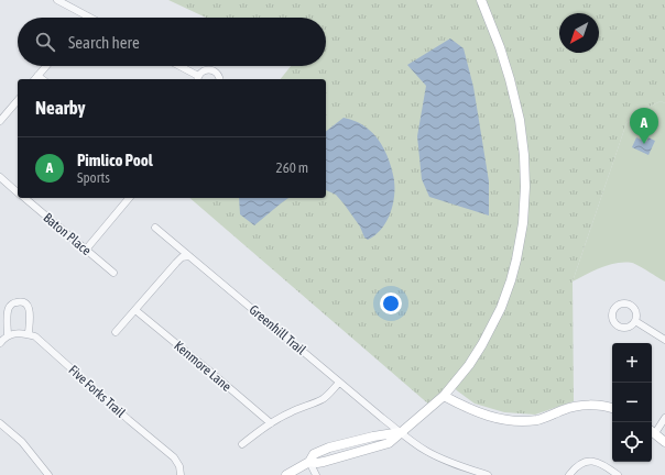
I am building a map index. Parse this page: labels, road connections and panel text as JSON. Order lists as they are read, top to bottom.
{
  "streets": {
    "street": [
      "Baton Place",
      "Greenhill Trail",
      "Kenmore Lane",
      "Five Forks Trail"
    ]
  },
  "north": "bottom left",
  "page": {
    "search": "Search here",
    "heading": "Nearby",
    "pins": "A",
    "list": [
      {
        "mark": "A",
        "name": "Pimlico Pool",
        "note": "Sports",
        "value": "260 m"
      }
    ],
    "map_buttons": ["+", "−"]
  }
}
